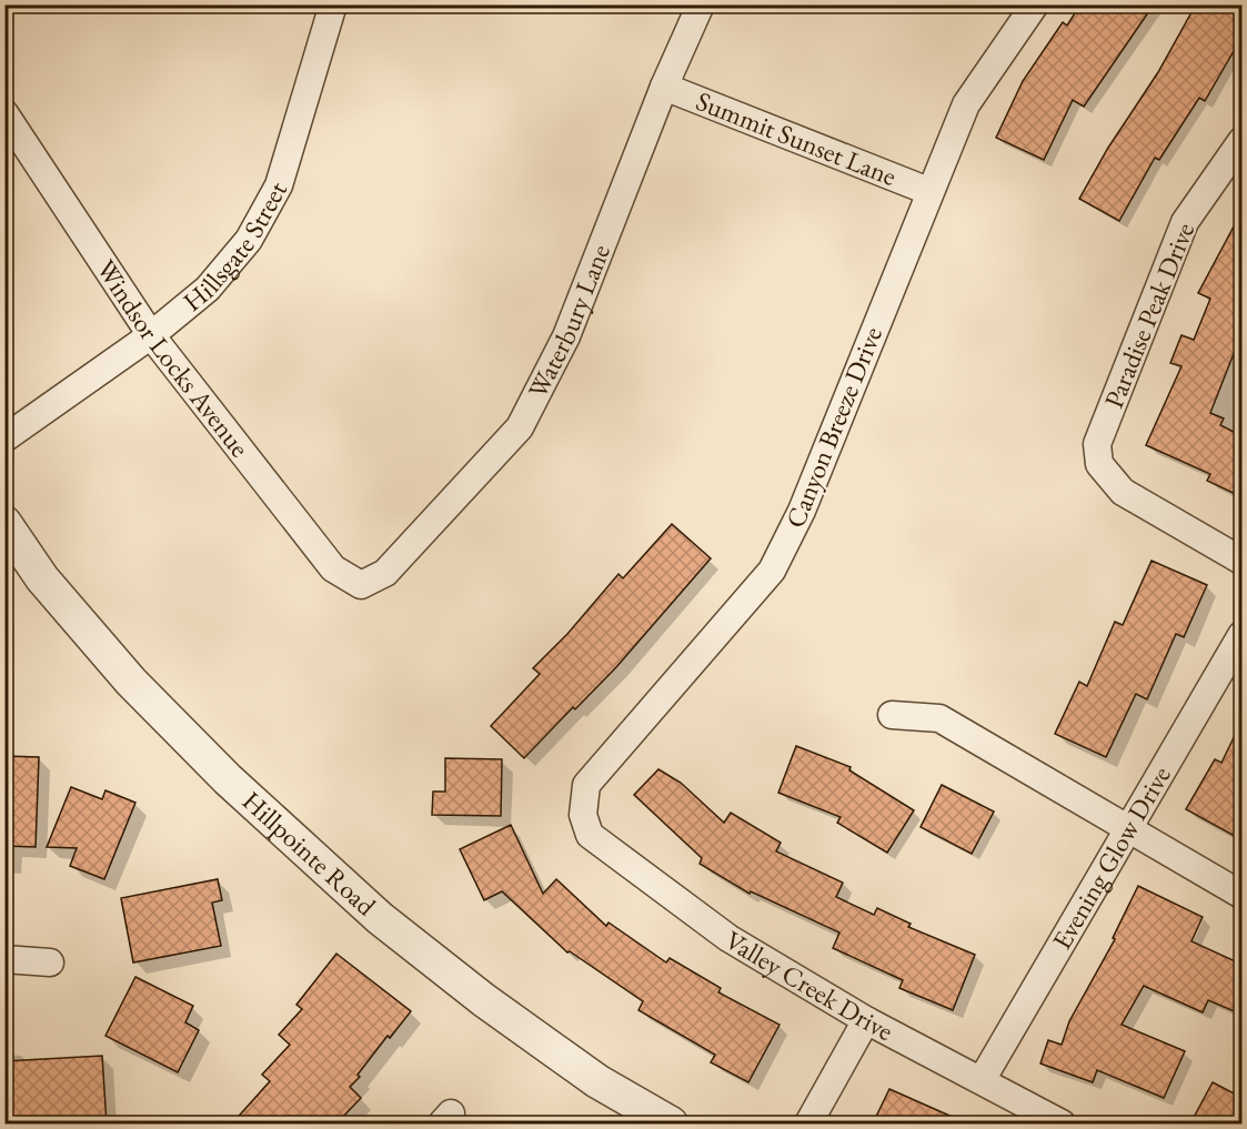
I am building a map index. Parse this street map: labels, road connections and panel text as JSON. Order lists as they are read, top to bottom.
{
  "streets": {
    "street": [
      "Summit Sunset Lane",
      "Hillsgate Street",
      "Paradise Peak Drive",
      "Waterbury Lane",
      "Windsor Locks Avenue",
      "Canyon Breeze Drive",
      "Hillpointe Road",
      "Evening Glow Drive",
      "Valley Creek Drive"
    ]
  },
  "crossings": [
    ["Summit Sunset Lane", "Waterbury Lane"],
    ["Summit Sunset Lane", "Canyon Breeze Drive"],
    ["Hillsgate Street", "Windsor Locks Avenue"],
    ["Waterbury Lane", "Windsor Locks Avenue"],
    ["Canyon Breeze Drive", "Valley Creek Drive"],
    ["Evening Glow Drive", "Valley Creek Drive"]
  ]
}
